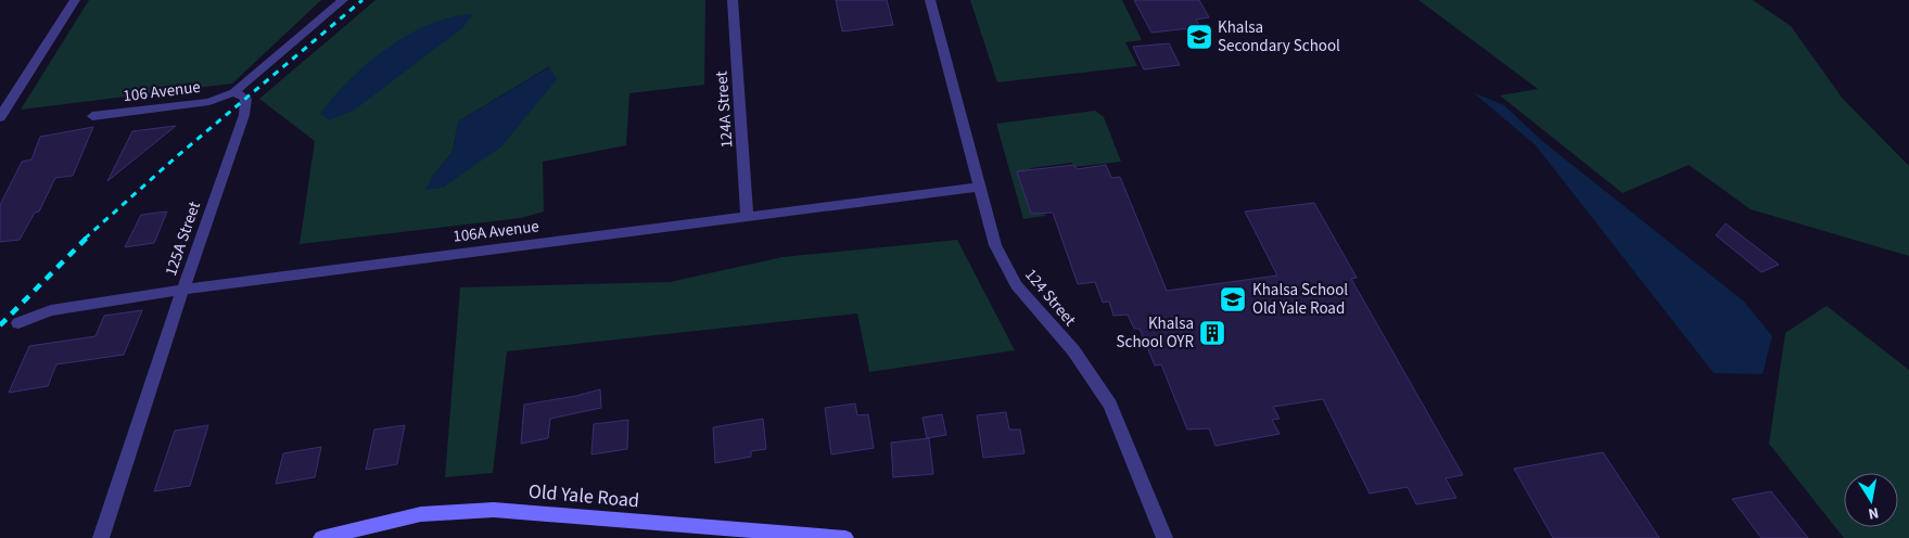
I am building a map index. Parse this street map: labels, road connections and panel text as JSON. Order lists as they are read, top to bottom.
{
  "streets": {
    "main road": ["Old Yale Road"],
    "street": [
      "106 Avenue",
      "124A Street",
      "106A Avenue",
      "125A Street",
      "124 Street"
    ]
  },
  "crossings": [
    ["106 Avenue", "125A Street"],
    ["124A Street", "106A Avenue"],
    ["106A Avenue", "125A Street"],
    ["106A Avenue", "124 Street"]
  ],
  "places": {
    "school or university": ["Khalsa Secondary School", "Khalsa School Old Yale Road"],
    "building": ["Khalsa School OYR"]
  },
  "north": "bottom"
}
